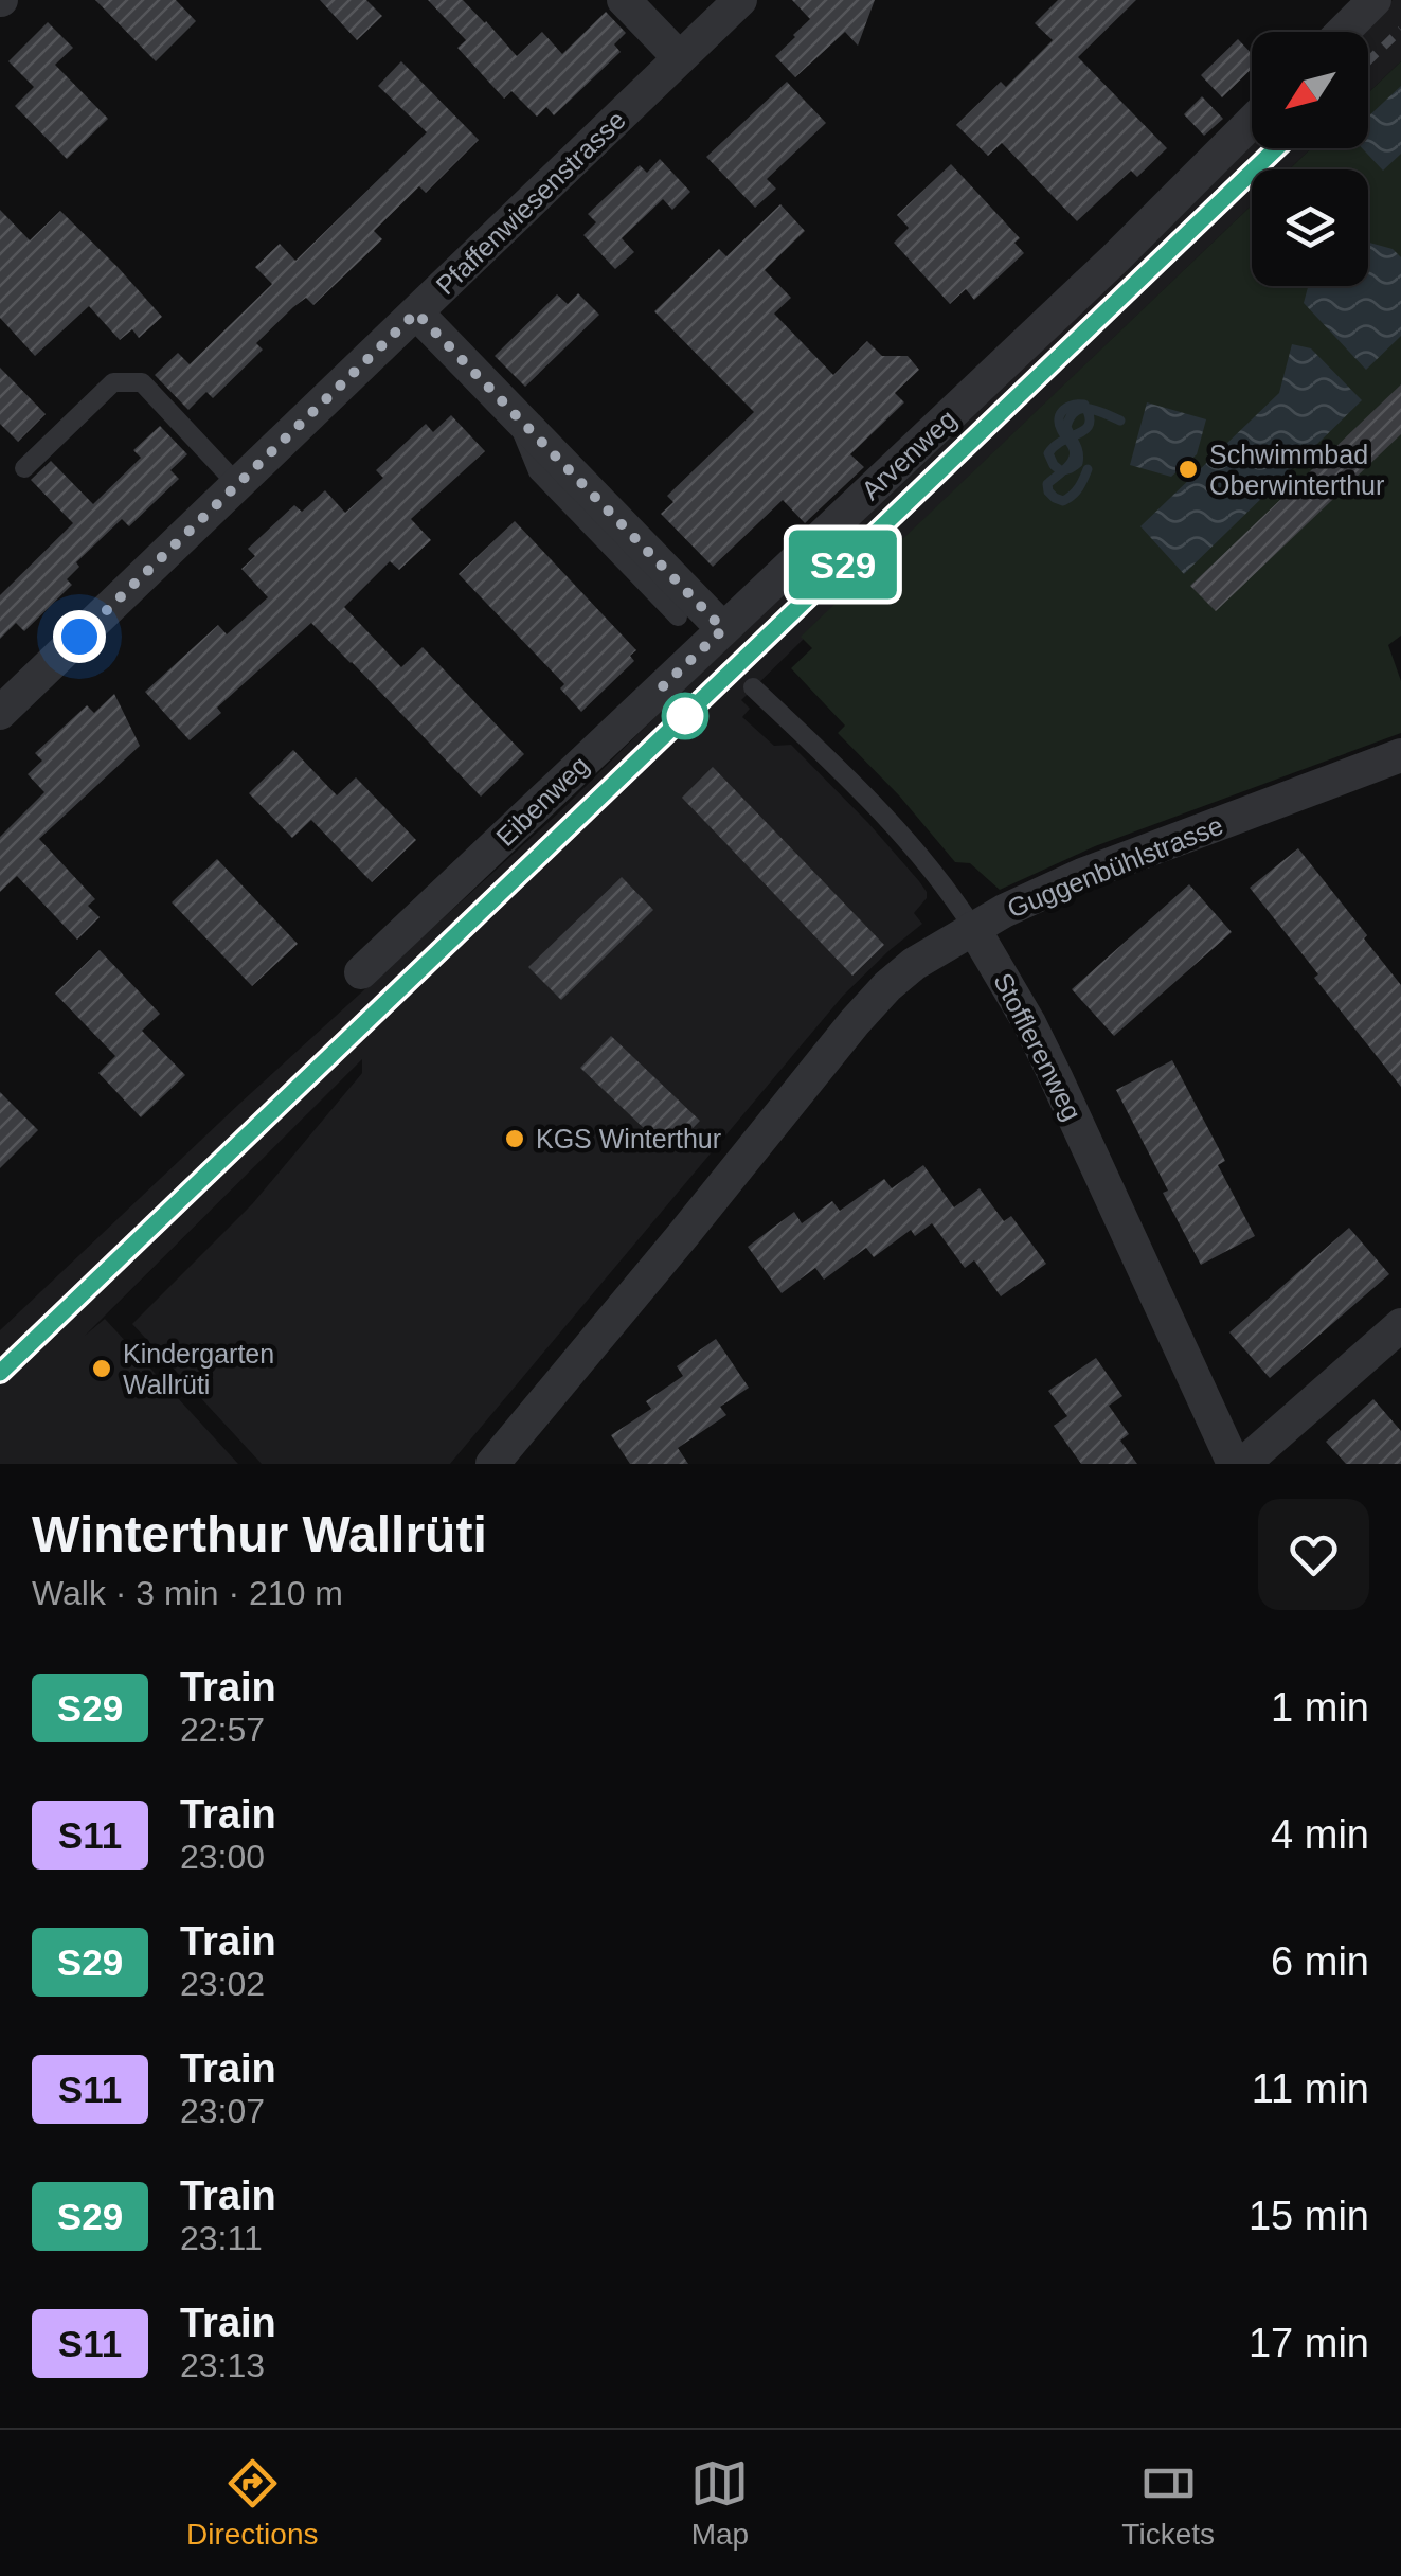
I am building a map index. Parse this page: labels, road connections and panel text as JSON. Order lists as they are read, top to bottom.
{
  "streets": {
    "street": [
      "Pfaffenwiesenstrasse",
      "Arvenweg",
      "Eibenweg",
      "Guggenbühlstrasse",
      "Stofflerenweg"
    ]
  },
  "crossings": [
    ["Arvenweg", "Eibenweg"],
    ["Guggenbühlstrasse", "Stofflerenweg"]
  ],
  "places": ["Schwimmbad Oberwinterthur", "KGS Winterthur", "Kindergarten Wallrüti"],
  "north": "bottom left",
  "page": {
    "on_map": "S29",
    "heading": ["Winterthur Wallrüti", "Walk · 3 min · 210 m"],
    "list": [
      {
        "mark": "S29",
        "name": "Train",
        "note": "22:57",
        "value": "1 min"
      },
      {
        "mark": "S11",
        "name": "Train",
        "note": "23:00",
        "value": "4 min"
      },
      {
        "mark": "S29",
        "name": "Train",
        "note": "23:02",
        "value": "6 min"
      },
      {
        "mark": "S11",
        "name": "Train",
        "note": "23:07",
        "value": "11 min"
      },
      {
        "mark": "S29",
        "name": "Train",
        "note": "23:11",
        "value": "15 min"
      },
      {
        "mark": "S11",
        "name": "Train",
        "note": "23:13",
        "value": "17 min"
      }
    ],
    "tabs": ["Directions", "Map", "Tickets"]
  }
}
